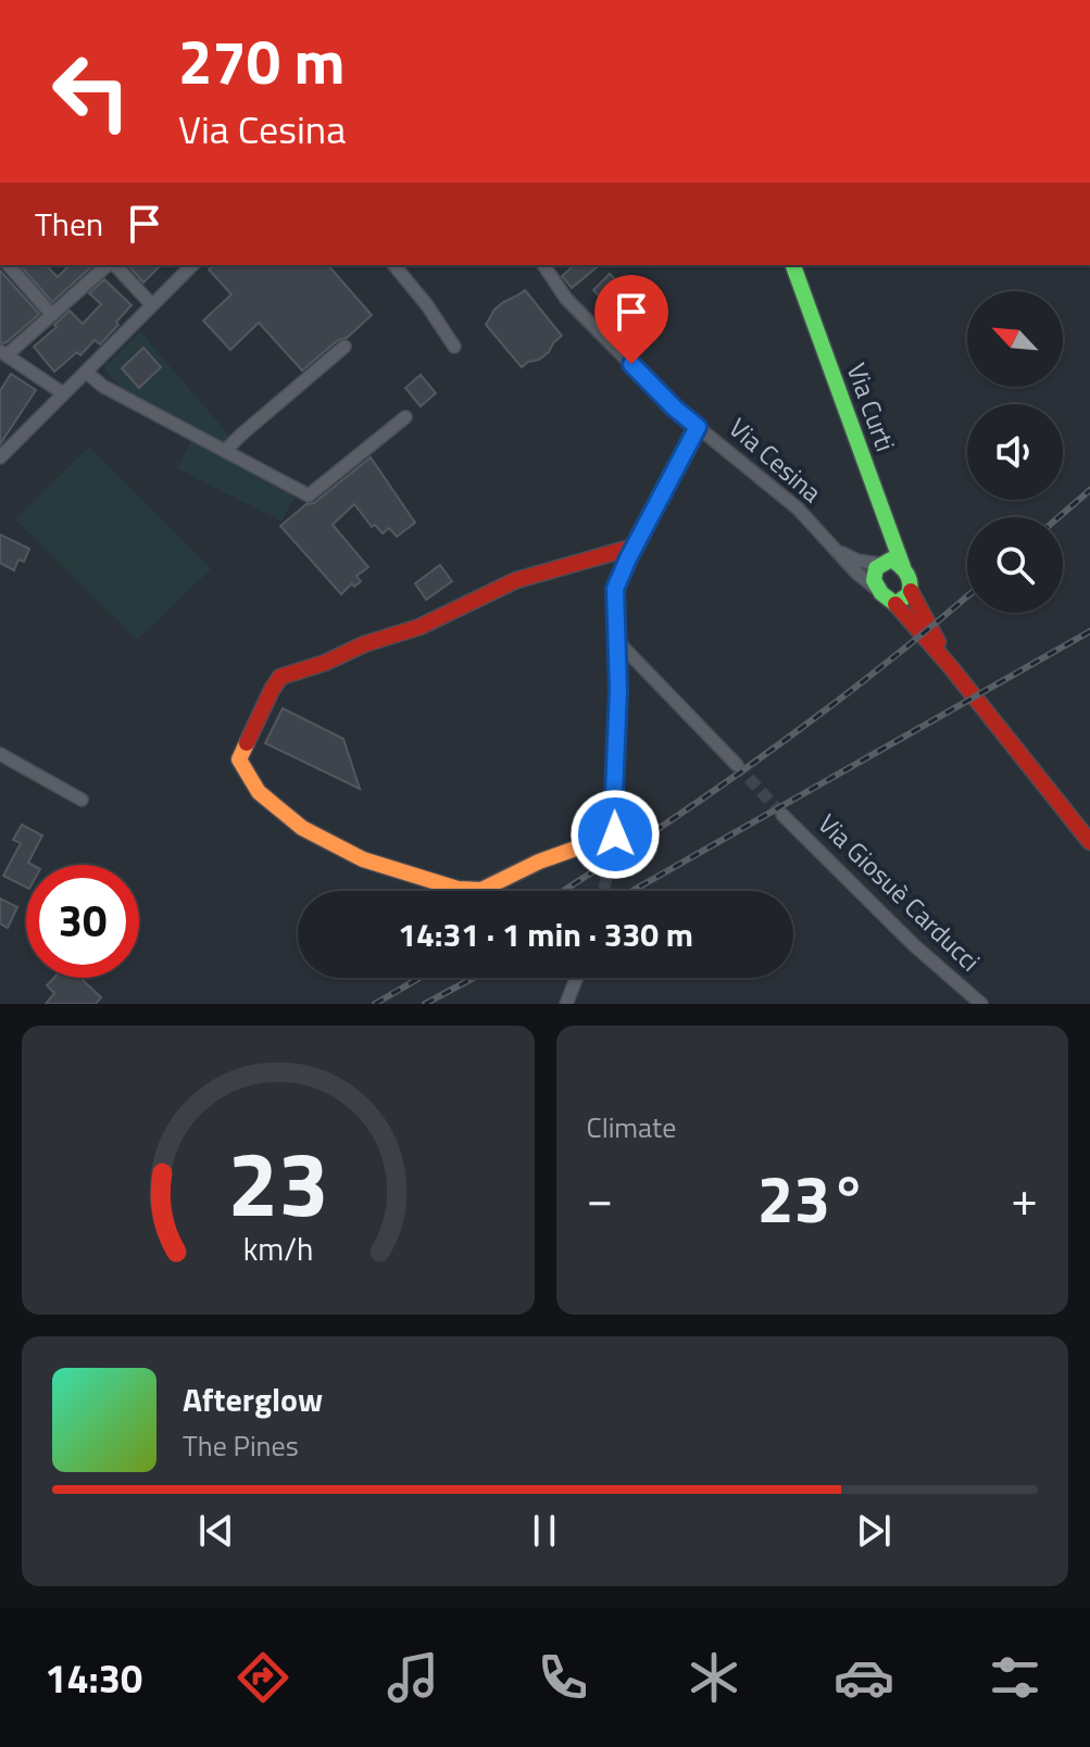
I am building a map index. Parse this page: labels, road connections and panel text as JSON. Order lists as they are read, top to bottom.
{
  "streets": {
    "street": ["Via Curti", "Via Cesina", "Via Giosuè Carducci"]
  },
  "crossings": [
    ["Via Curti", "Via Cesina"]
  ],
  "north": "top left",
  "page": {
    "turn": ["270 m", "Via Cesina"],
    "then": "Then",
    "limit": "30",
    "trip": "14:31 · 1 min · 330 m",
    "tile": "Climate",
    "heat": ["−", "23°", "+"],
    "song": ["Afterglow", "The Pines"],
    "tabs": "14:30",
    "gauge": ["23", "km/h"]
  }
}
